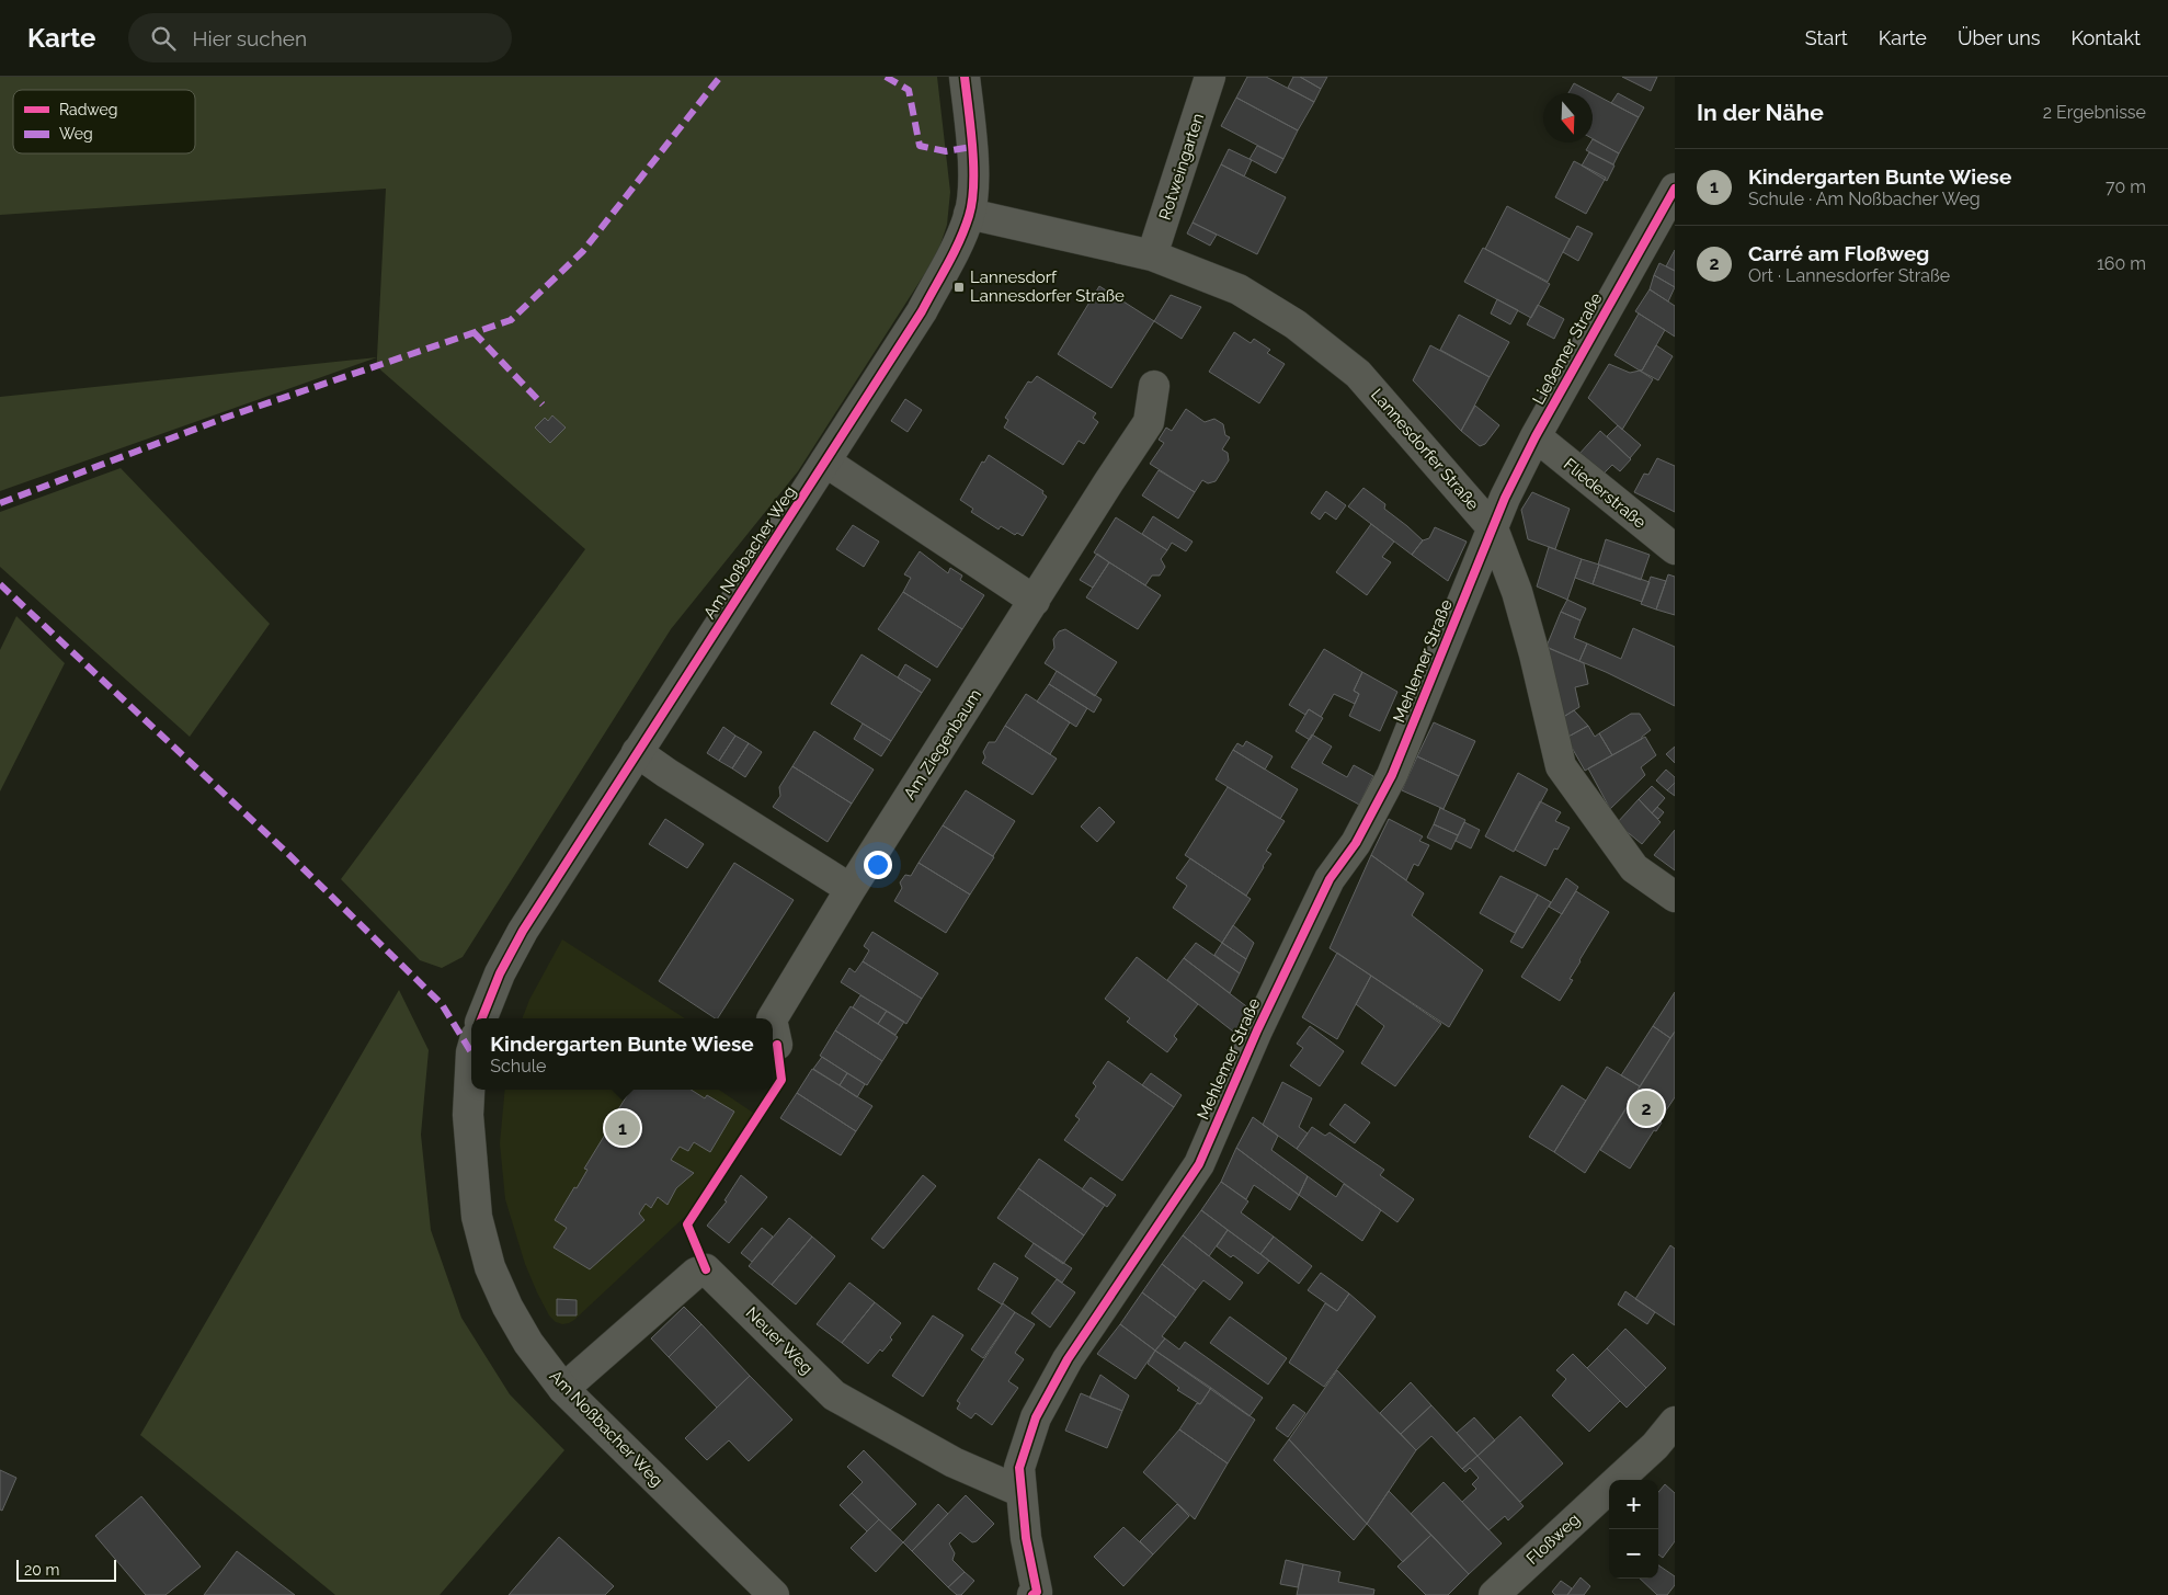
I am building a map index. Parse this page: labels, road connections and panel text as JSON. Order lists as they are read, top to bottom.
{
  "streets": {
    "street": [
      "Rotweingarten",
      "Ließemer Straße",
      "Lannesdorfer Straße",
      "Fliederstraße",
      "Am Noßbacher Weg",
      "Mehlemer Straße",
      "Am Ziegenbaum",
      "Neuer Weg",
      "Floßweg"
    ]
  },
  "crossings": [
    ["Rotweingarten", "Lannesdorfer Straße"],
    ["Ließemer Straße", "Lannesdorfer Straße"],
    ["Ließemer Straße", "Fliederstraße"],
    ["Ließemer Straße", "Mehlemer Straße"],
    ["Lannesdorfer Straße", "Am Noßbacher Weg"],
    ["Lannesdorfer Straße", "Mehlemer Straße"],
    ["Am Noßbacher Weg", "Neuer Weg"],
    ["Mehlemer Straße", "Neuer Weg"]
  ],
  "places": {
    "transit": ["Lannesdorf Lannesdorfer Straße"]
  },
  "legend": ["Radweg", "Weg"],
  "scale_bar": "20 m",
  "north": "bottom",
  "page": {
    "header": "Karte",
    "search": "Hier suchen",
    "nav": [
      "Start",
      "Karte",
      "Über uns",
      "Kontakt"
    ],
    "heading": ["In der Nähe", "2 Ergebnisse"],
    "list": [
      {
        "mark": "1",
        "name": "Kindergarten Bunte Wiese",
        "note": "Schule · Am Noßbacher Weg",
        "value": "70 m"
      },
      {
        "mark": "2",
        "name": "Carré am Floßweg",
        "note": "Ort · Lannesdorfer Straße",
        "value": "160 m"
      }
    ],
    "popup": ["Kindergarten Bunte Wiese", "Schule"],
    "pins": ["2", "1"],
    "map_buttons": ["+", "−"],
    "scale": "20 m"
  }
}
